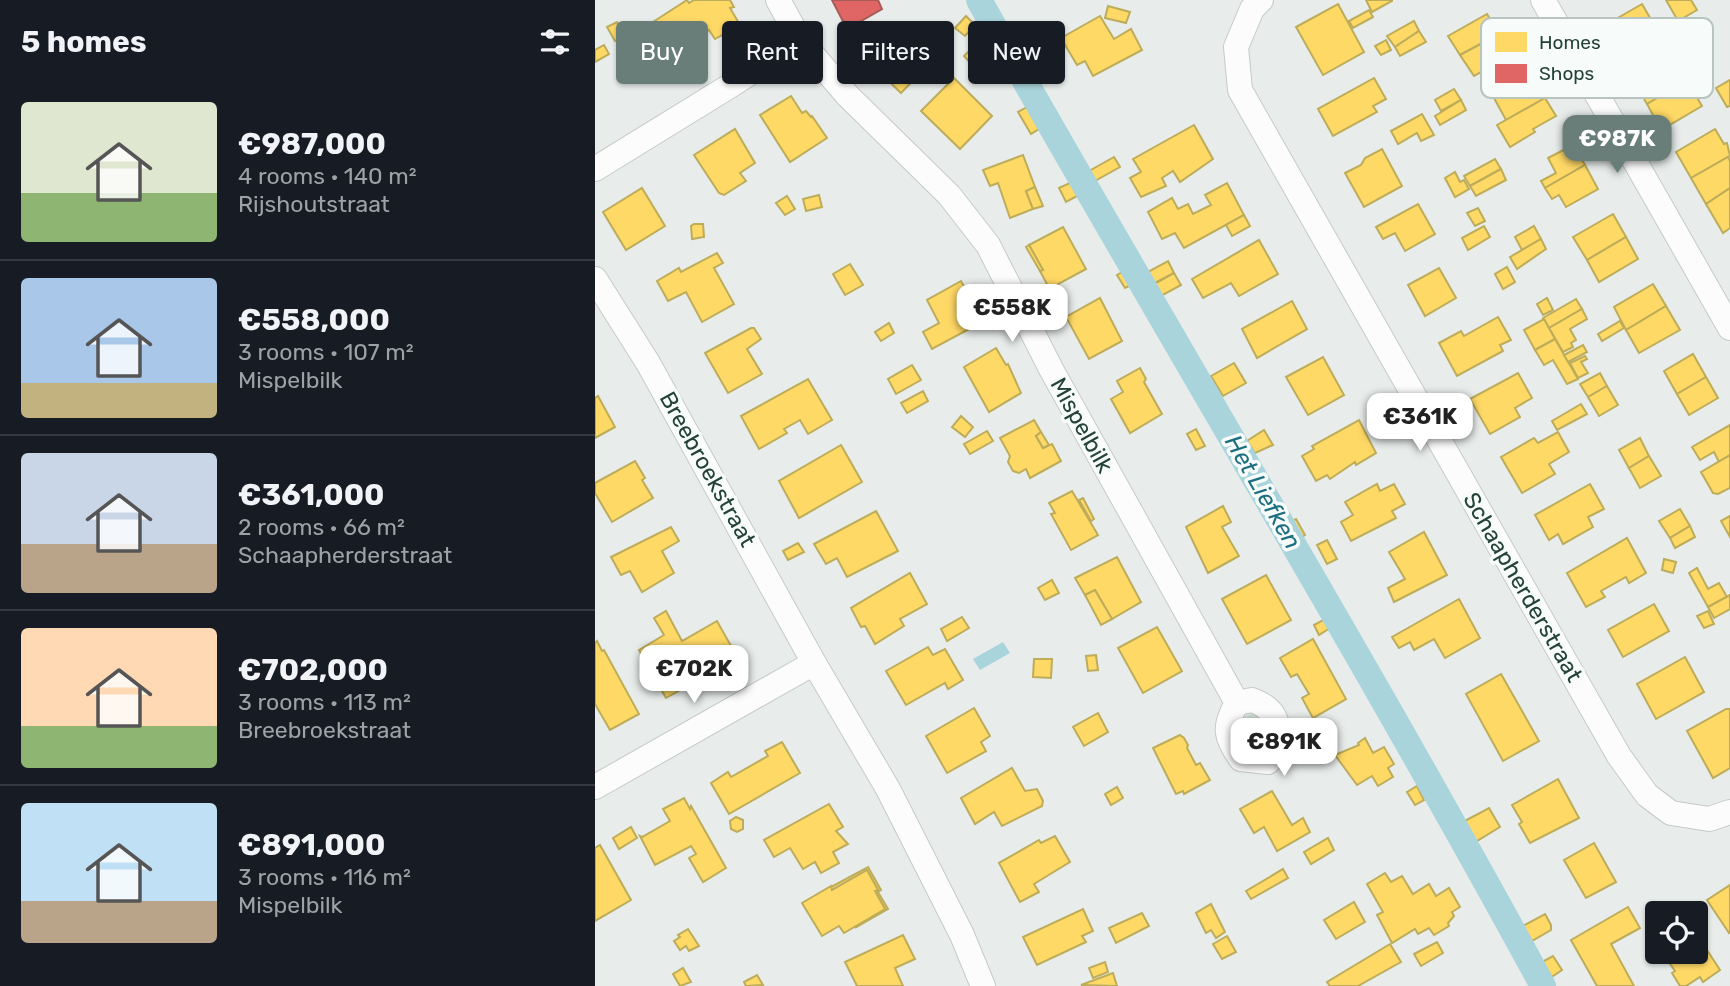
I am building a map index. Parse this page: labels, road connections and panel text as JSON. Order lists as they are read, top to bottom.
{
  "streets": {
    "street": ["Mispelbilk", "Breebroekstraat", "Schaapherderstraat"]
  },
  "water": ["Het Liefken"],
  "legend": ["Homes", "Shops"],
  "page": {
    "heading": "5 homes",
    "chip": [
      "Buy",
      "Rent",
      "Filters",
      "New"
    ],
    "list": [
      {
        "name": "€987,000",
        "note": "4 rooms · 140 m² · Rijshoutstraat"
      },
      {
        "name": "€558,000",
        "note": "3 rooms · 107 m² · Mispelbilk"
      },
      {
        "name": "€361,000",
        "note": "2 rooms · 66 m² · Schaapherderstraat"
      },
      {
        "name": "€702,000",
        "note": "3 rooms · 113 m² · Breebroekstraat"
      },
      {
        "name": "€891,000",
        "note": "3 rooms · 116 m² · Mispelbilk"
      }
    ],
    "price": [
      "€987K",
      "€558K",
      "€361K",
      "€702K",
      "€891K"
    ]
  }
}
